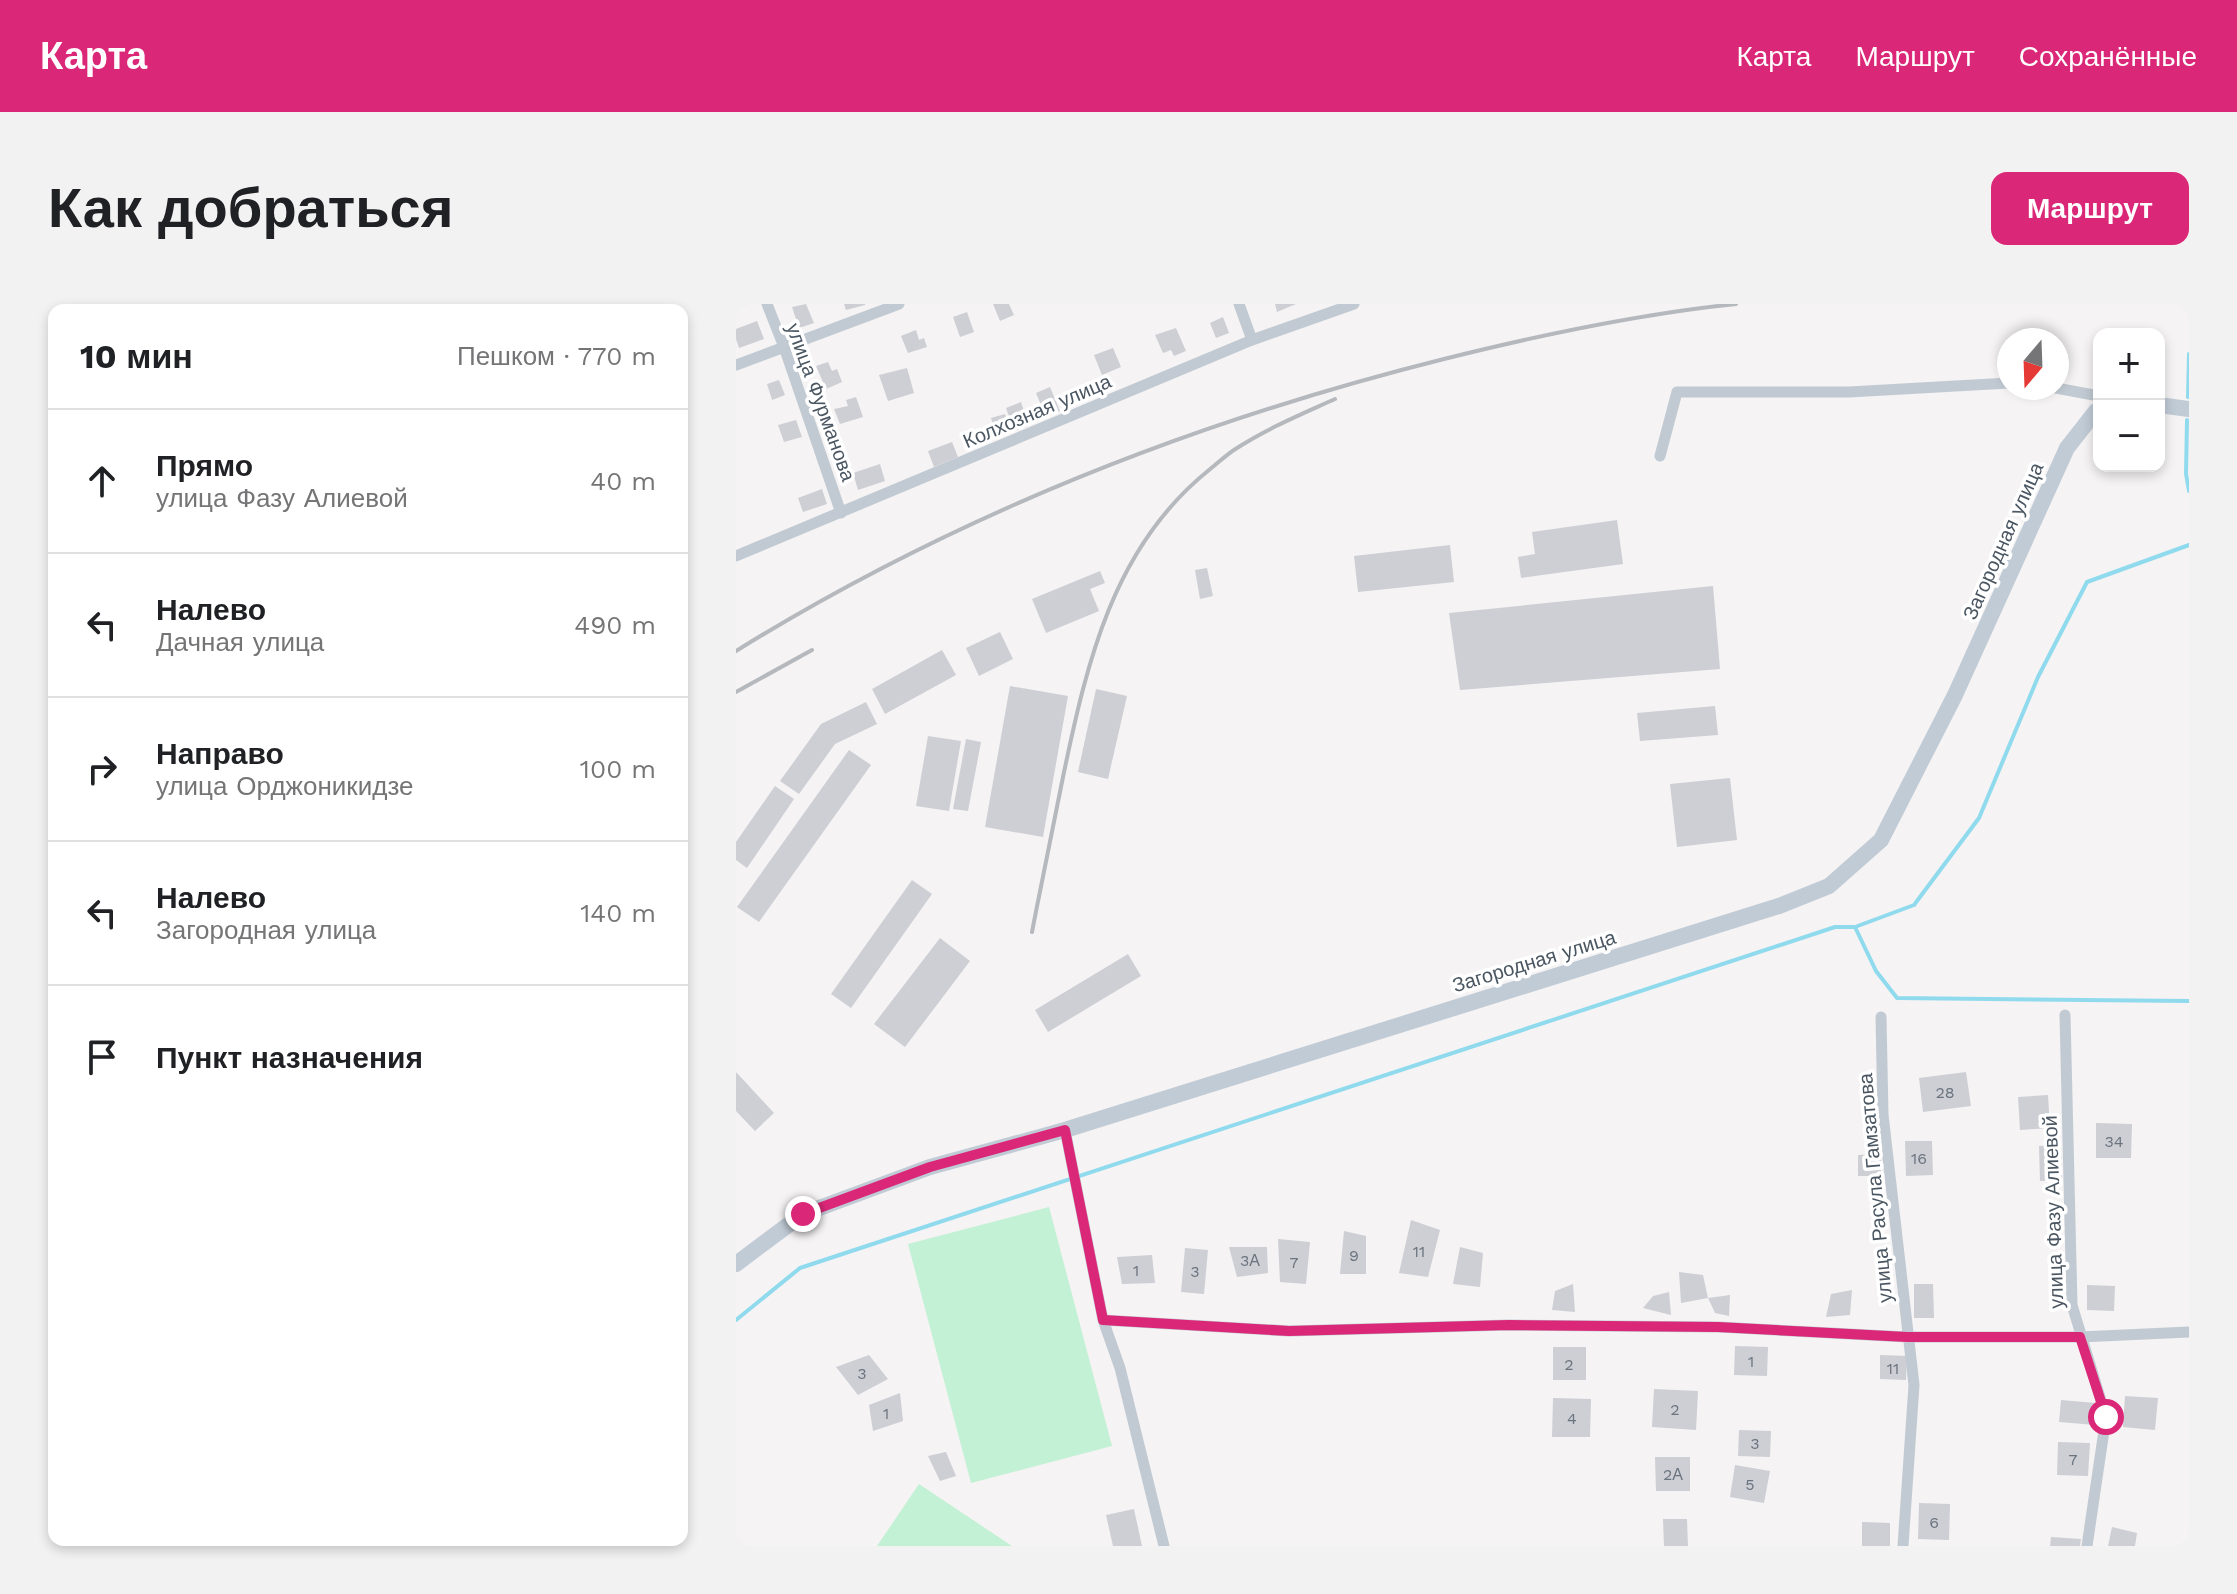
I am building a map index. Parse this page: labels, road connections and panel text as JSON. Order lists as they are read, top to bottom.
{
  "streets": {
    "main road": ["Загородная улица"],
    "street": [
      "улица Фурманова",
      "Колхозная улица",
      "улица Расула Гамзатова",
      "улица Фазу Алиевой"
    ]
  },
  "crossings": [
    ["улица Фурманова", "Колхозная улица"]
  ],
  "house_numbers": [
    "28",
    "34",
    "16",
    "11",
    "9",
    "3А",
    "7",
    "1",
    "3",
    "1",
    "2",
    "11",
    "3",
    "2",
    "1",
    "4",
    "3",
    "7",
    "2А",
    "5",
    "6"
  ],
  "north": "bottom",
  "page": {
    "header": "Карта",
    "nav": ["Карта", "Маршрут", "Сохранённые"],
    "buttons": "Маршрут",
    "title": "Как добраться",
    "heading": ["10 мин", "Пешком · 770 m"],
    "map_buttons": ["+", "−"],
    "list": [
      ["Прямо", "улица Фазу Алиевой", "40 m"],
      ["Налево", "Дачная улица", "490 m"],
      ["Направо", "улица Орджоникидзе", "100 m"],
      ["Налево", "Загородная улица", "140 m"],
      "Пункт назначения"
    ]
  }
}
